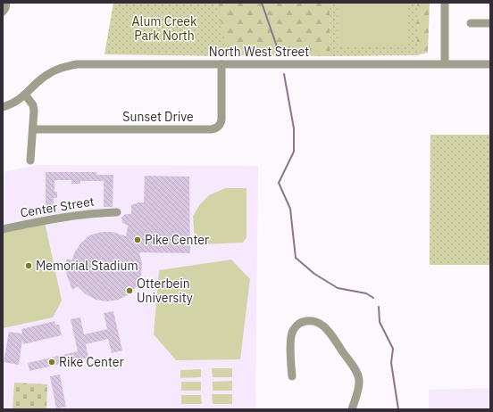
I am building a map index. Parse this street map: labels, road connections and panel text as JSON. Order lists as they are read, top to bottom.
{
  "streets": {
    "street": ["North West Street", "Sunset Drive", "Center Street"]
  },
  "crossings": [
    ["North West Street", "Sunset Drive"]
  ],
  "parks": ["Alum Creek Park North"],
  "places": [
    "Pike Center",
    "Memorial Stadium",
    "Otterbein University",
    "Rike Center"
  ]
}
